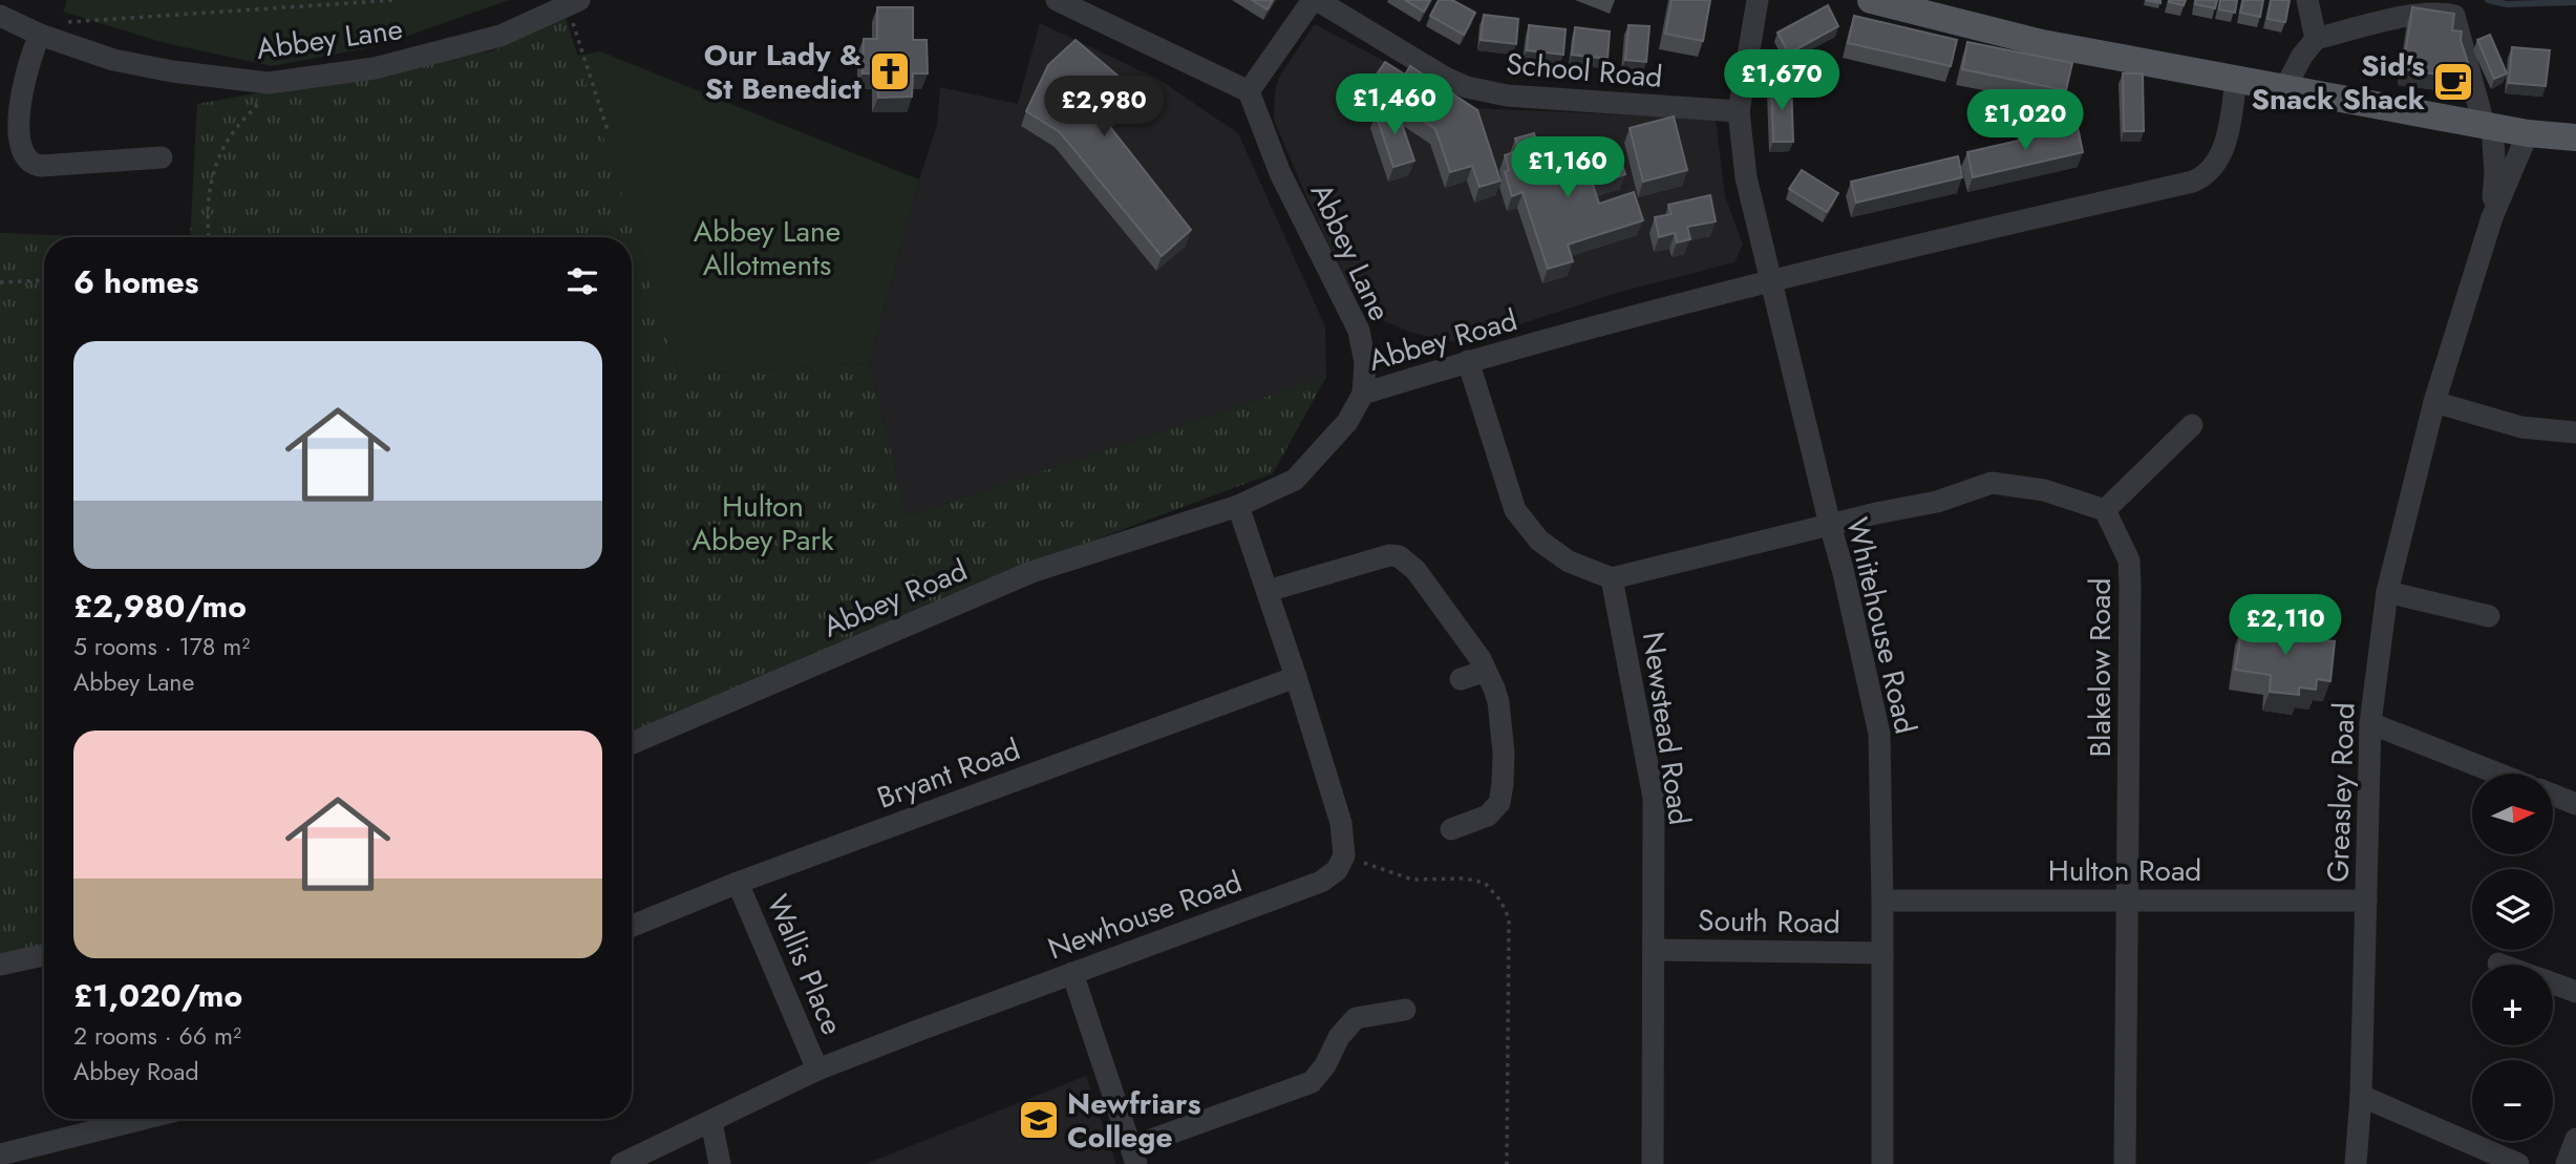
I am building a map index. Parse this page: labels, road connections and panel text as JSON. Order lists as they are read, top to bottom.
{
  "streets": {
    "street": [
      "Abbey Lane",
      "School Road",
      "Abbey Road",
      "Whitehouse Road",
      "Blakelow Road",
      "Newstead Road",
      "Bryant Road",
      "Greasley Road",
      "Hulton Road",
      "Newhouse Road",
      "South Road",
      "Wallis Place"
    ]
  },
  "crossings": [
    ["Abbey Lane", "Abbey Road"],
    ["Abbey Road", "Whitehouse Road"],
    ["Whitehouse Road", "Hulton Road"],
    ["Whitehouse Road", "South Road"],
    ["Blakelow Road", "Hulton Road"],
    ["Newstead Road", "South Road"],
    ["Bryant Road", "Wallis Place"],
    ["Greasley Road", "Hulton Road"],
    ["Newhouse Road", "Wallis Place"]
  ],
  "parks": ["Abbey Lane Allotments", "Hulton Abbey Park"],
  "places": {
    "church": ["Our Lady & St Benedict"],
    "cafe": ["Sid's Snack Shack"],
    "school or university": ["Newfriars College"]
  },
  "north": "right",
  "page": {
    "price": [
      "£1,670",
      "£1,460",
      "£2,980",
      "£1,020",
      "£1,160",
      "£2,110"
    ],
    "heading": "6 homes",
    "list": [
      {
        "name": "£2,980/mo",
        "note": "5 rooms · 178 m² · Abbey Lane"
      },
      {
        "name": "£1,020/mo",
        "note": "2 rooms · 66 m² · Abbey Road"
      }
    ],
    "map_buttons": ["+", "−"]
  }
}
